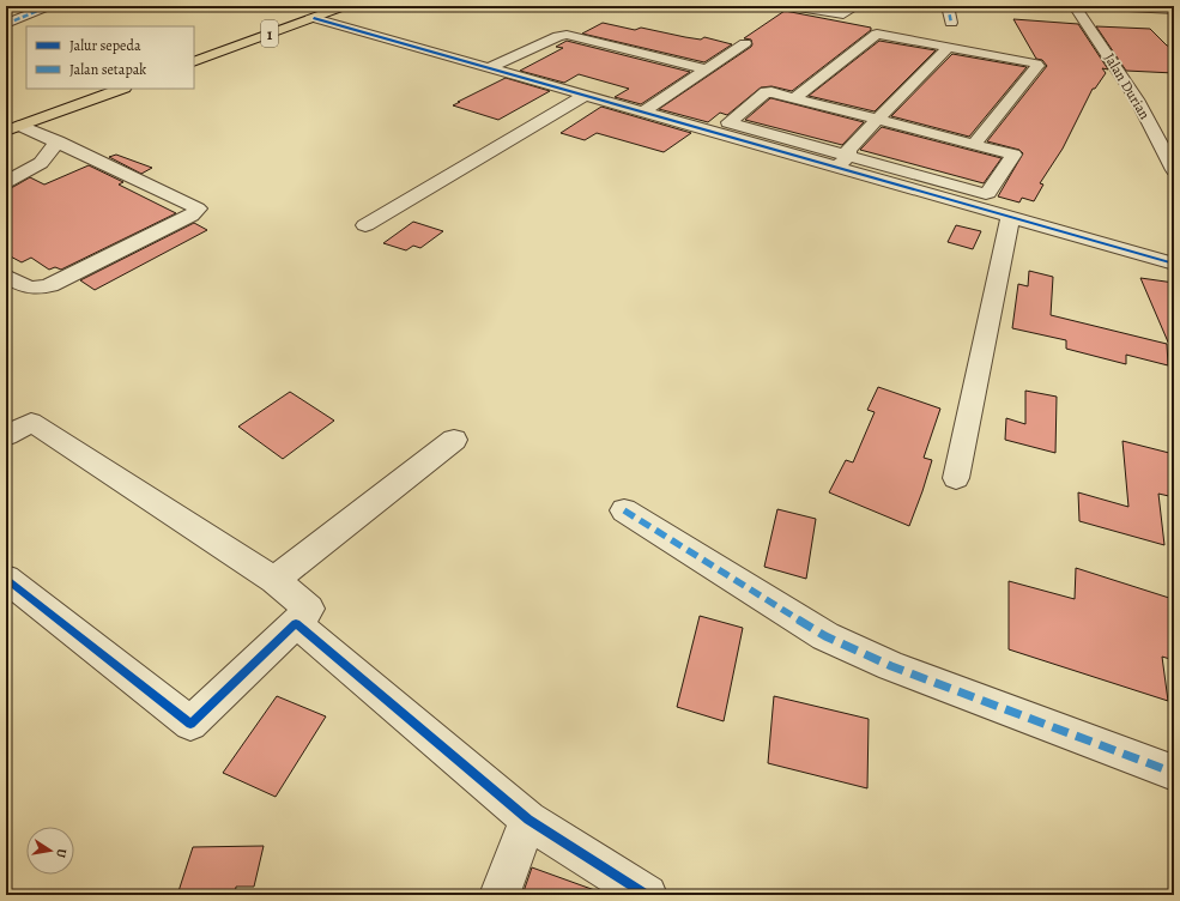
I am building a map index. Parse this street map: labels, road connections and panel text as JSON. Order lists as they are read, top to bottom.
{
  "streets": {
    "highway": ["1"],
    "street": ["Jalan Durian"]
  },
  "legend": ["Jalur sepeda", "Jalan setapak"],
  "north": "right"
}
